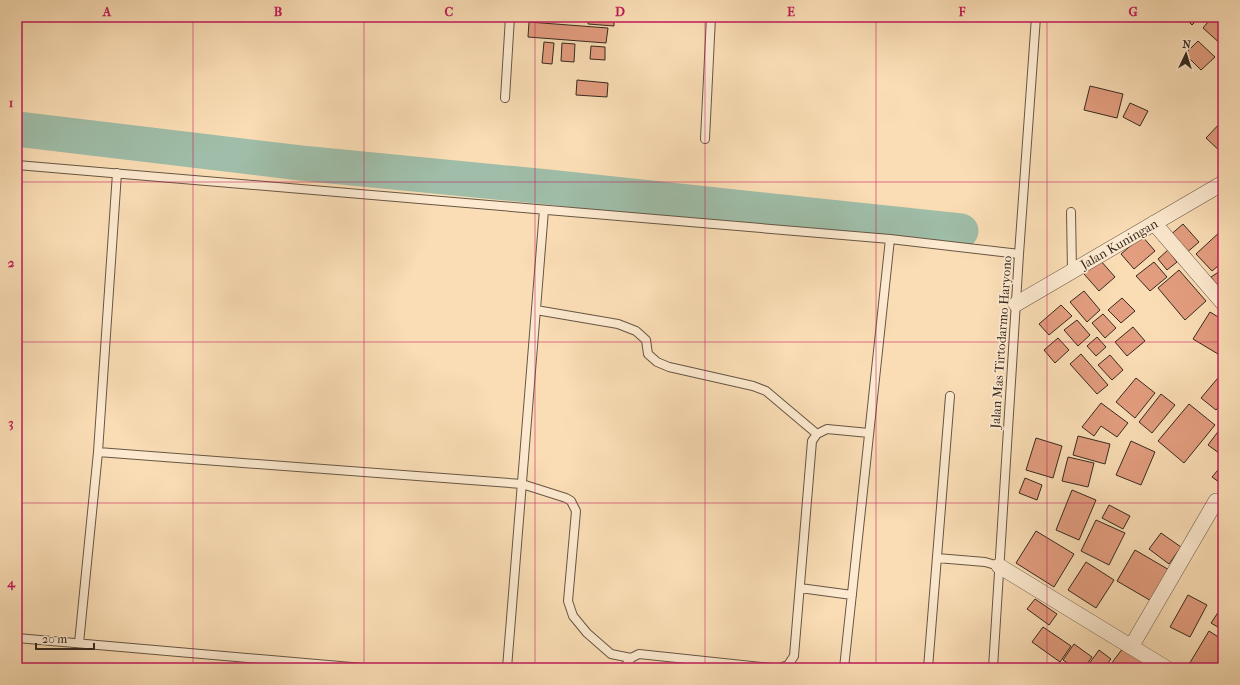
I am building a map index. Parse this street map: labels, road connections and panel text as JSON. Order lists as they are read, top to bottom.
{
  "streets": {
    "street": ["Jalan Kuningan"],
    "lane": ["Jalan Mas Tirtodarmo Haryono"]
  },
  "crossings": [
    ["Jalan Kuningan", "Jalan Mas Tirtodarmo Haryono"]
  ],
  "scale_bar": "20 m",
  "north": "top",
  "grid": {
    "columns": [
      "A",
      "B",
      "C",
      "D",
      "E",
      "F",
      "G"
    ],
    "rows": [
      "1",
      "2",
      "3",
      "4"
    ]
  }
}
